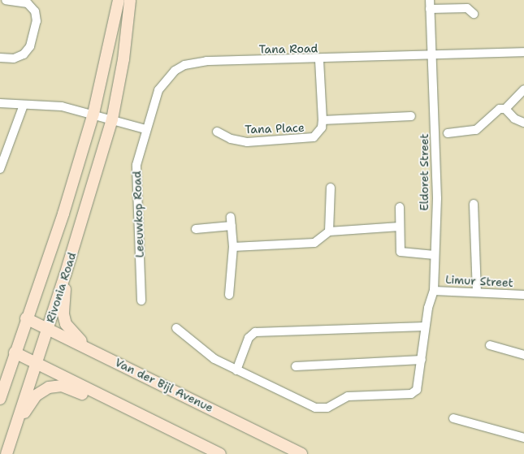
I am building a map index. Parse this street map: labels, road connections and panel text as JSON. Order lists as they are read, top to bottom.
{
  "streets": {
    "main road": ["Rivonia Road", "Van der Bijl Avenue"],
    "street": [
      "Tana Road",
      "Tana Place",
      "Eldoret Street",
      "Leeuwkop Road",
      "Limur Street"
    ]
  },
  "crossings": [
    ["Tana Road", "Tana Place"],
    ["Tana Road", "Eldoret Street"],
    ["Tana Road", "Leeuwkop Road"],
    ["Eldoret Street", "Limur Street"],
    ["Rivonia Road", "Van der Bijl Avenue"]
  ]
}
